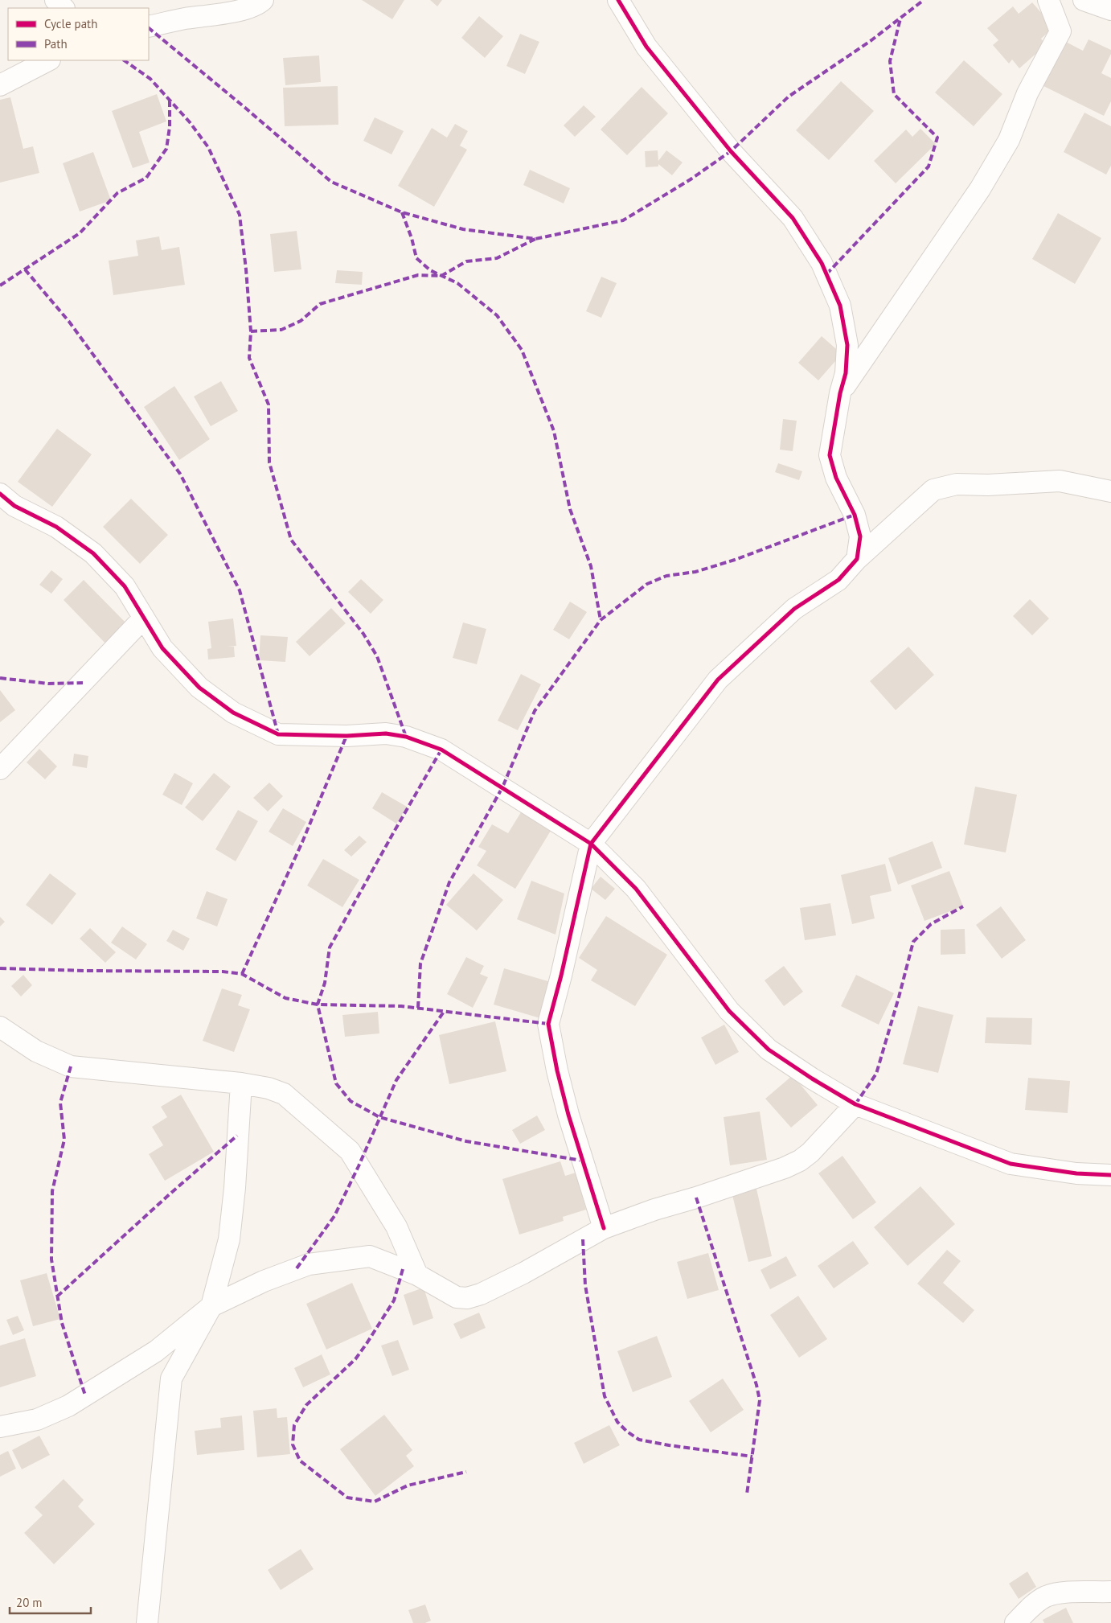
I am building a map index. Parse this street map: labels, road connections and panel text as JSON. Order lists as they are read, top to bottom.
{
  "legend": ["Cycle path", "Path"],
  "scale_bar": "20 m"
}
